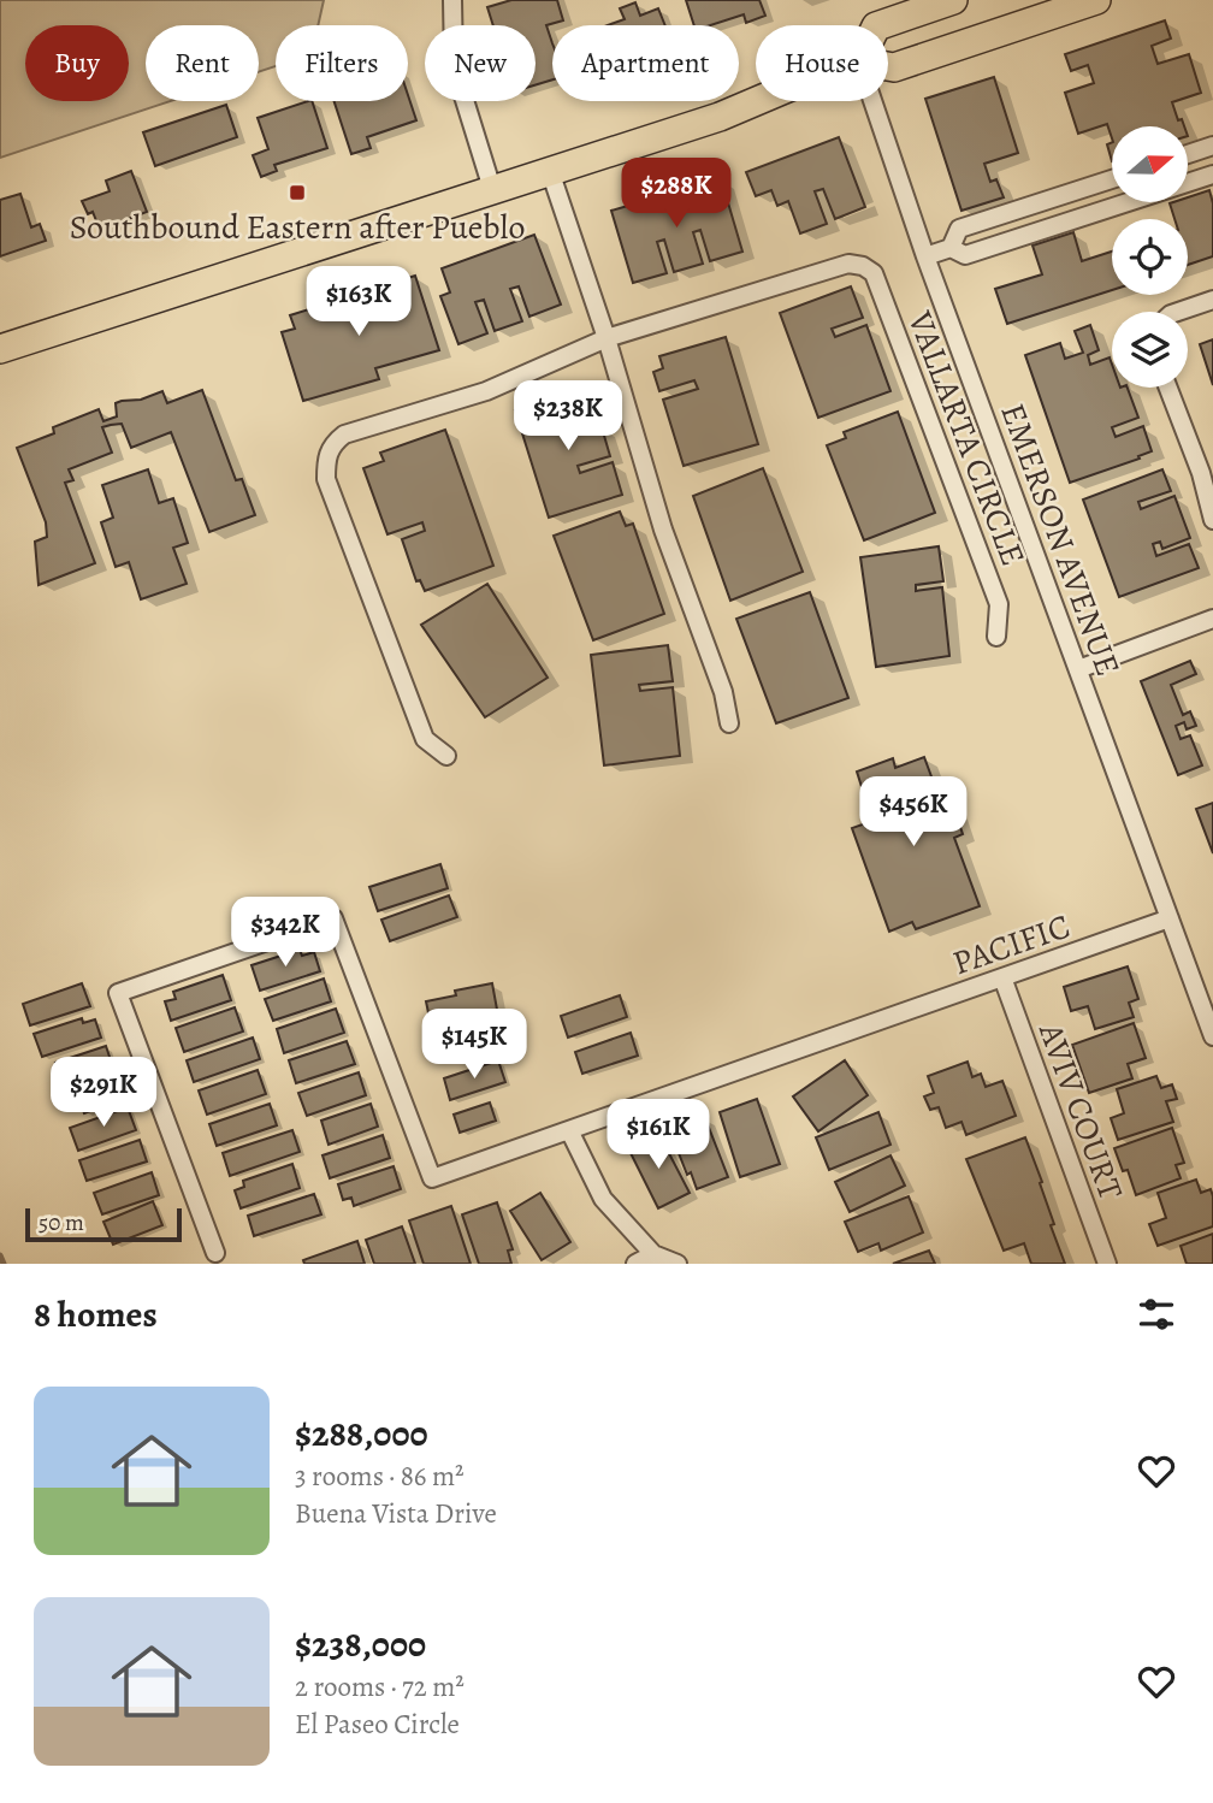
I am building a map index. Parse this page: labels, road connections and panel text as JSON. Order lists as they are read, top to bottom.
{
  "streets": {
    "street": [
      "VALLARTA CIRCLE",
      "EMERSON AVENUE",
      "PACIFIC",
      "AVIV COURT"
    ]
  },
  "crossings": [
    ["EMERSON AVENUE", "PACIFIC"],
    ["PACIFIC", "AVIV COURT"]
  ],
  "places": {
    "transit": ["Southbound Eastern after Pueblo"]
  },
  "scale_bar": "50 m",
  "north": "right",
  "page": {
    "chip": [
      "Buy",
      "Rent",
      "Filters",
      "New",
      "Apartment",
      "House"
    ],
    "price": [
      "$288K",
      "$163K",
      "$238K",
      "$456K",
      "$342K",
      "$145K",
      "$291K",
      "$161K"
    ],
    "scale": "50 m",
    "heading": "8 homes",
    "list": [
      {
        "name": "$288,000",
        "note": "3 rooms · 86 m² · Buena Vista Drive"
      },
      {
        "name": "$238,000",
        "note": "2 rooms · 72 m² · El Paseo Circle"
      }
    ]
  }
}
